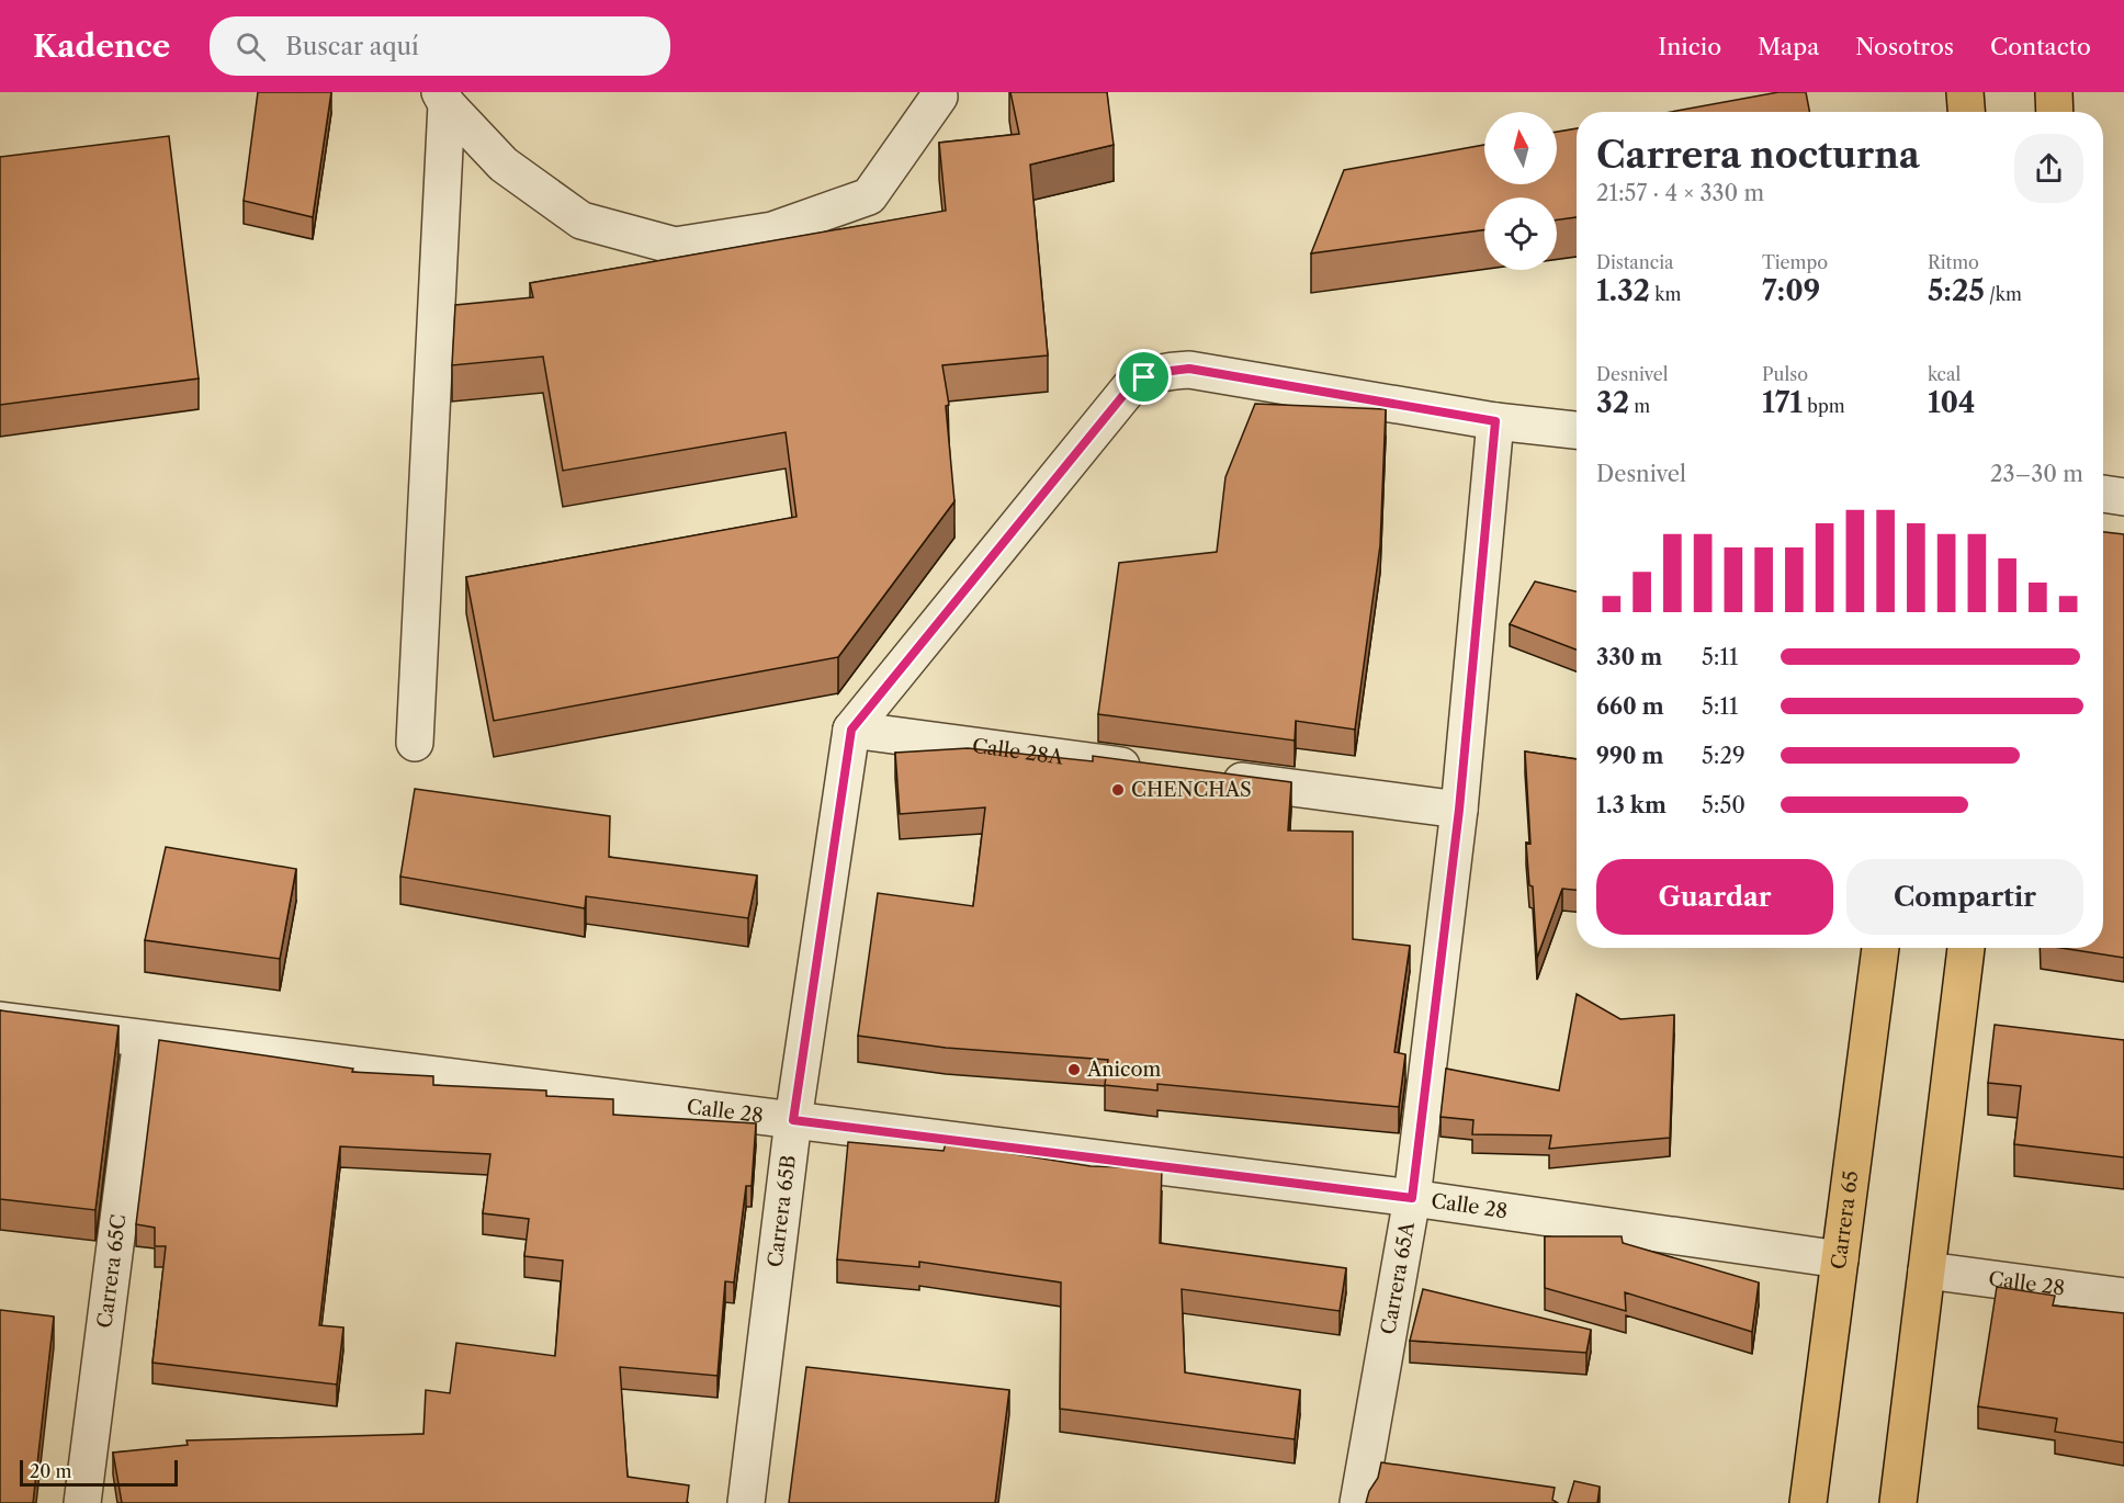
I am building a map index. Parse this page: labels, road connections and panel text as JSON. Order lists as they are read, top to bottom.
{
  "streets": {
    "main road": ["Carrera 65"],
    "street": [
      "Calle 28A",
      "Calle 28",
      "Carrera 65B",
      "Carrera 65C",
      "Carrera 65A"
    ]
  },
  "crossings": [
    ["Calle 28A", "Carrera 65B"],
    ["Calle 28", "Carrera 65B"],
    ["Calle 28", "Carrera 65"],
    ["Calle 28", "Carrera 65C"],
    ["Calle 28", "Carrera 65A"]
  ],
  "places": ["CHENCHAS", "Anicom"],
  "scale_bar": "20 m",
  "north": "top",
  "page": {
    "header": "Kadence",
    "search": "Buscar aquí",
    "nav": [
      "Inicio",
      "Mapa",
      "Nosotros",
      "Contacto"
    ],
    "heading": ["Carrera nocturna", "21:57 · 4 × 330 m"],
    "stats": [
      ["Distancia", "1.32 km"],
      ["Tiempo", "7:09"],
      ["Ritmo", "5:25 /km"],
      ["Desnivel", "32 m"],
      ["Pulso", "171 bpm"],
      ["kcal", "104"]
    ],
    "chart": ["Desnivel", "23–30 m"],
    "list": [
      {
        "name": "330 m",
        "note": "5:11"
      },
      {
        "name": "660 m",
        "note": "5:11"
      },
      {
        "name": "990 m",
        "note": "5:29"
      },
      {
        "name": "1.3 km",
        "note": "5:50"
      }
    ],
    "buttons": ["Guardar", "Compartir"],
    "scale": "20 m"
  }
}
